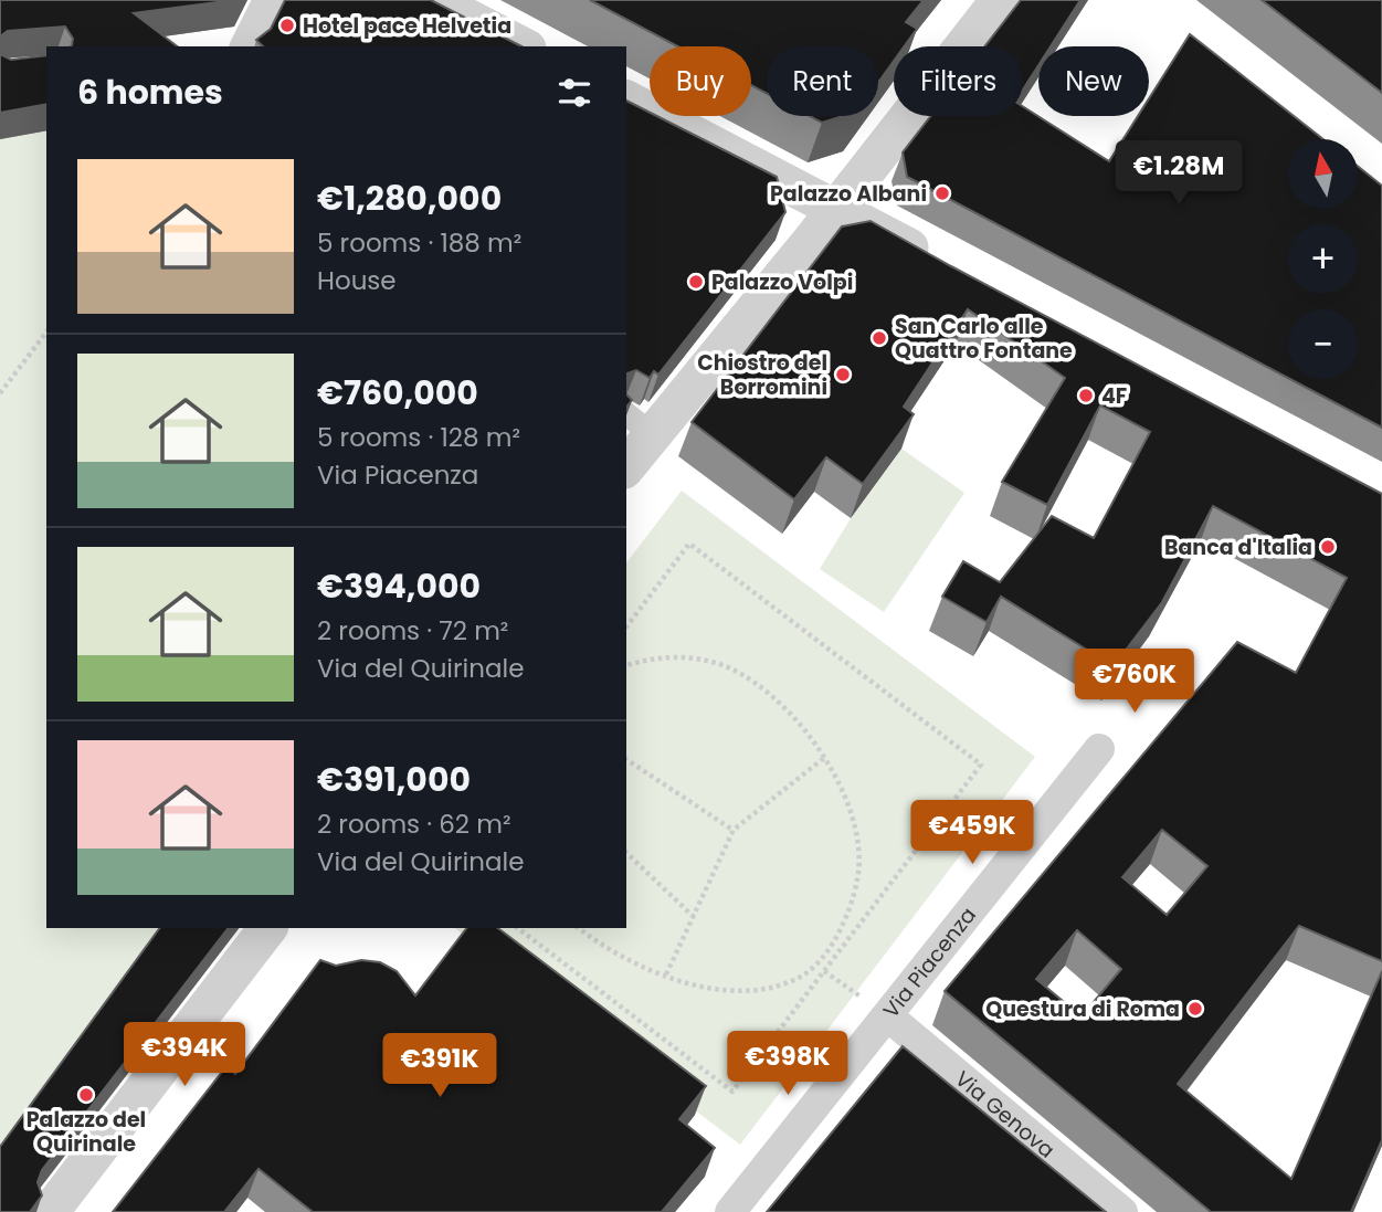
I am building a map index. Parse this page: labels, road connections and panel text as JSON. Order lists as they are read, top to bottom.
{
  "streets": {
    "street": ["Via Piacenza", "Via Genova"]
  },
  "crossings": [
    ["Via Piacenza", "Via Genova"]
  ],
  "places": [
    "Hotel pace Helvetia",
    "Palazzo Albani",
    "Palazzo Volpi",
    "San Carlo alle Quattro Fontane",
    "Chiostro del Borromini",
    "4F",
    "Banca d'Italia",
    "Questura di Roma",
    "Palazzo del Quirinale"
  ],
  "north": "top",
  "page": {
    "chip": [
      "Buy",
      "Rent",
      "Filters",
      "New"
    ],
    "heading": "6 homes",
    "map_buttons": ["+", "−"],
    "list": [
      {
        "name": "€1,280,000",
        "note": "5 rooms · 188 m² · House"
      },
      {
        "name": "€760,000",
        "note": "5 rooms · 128 m² · Via Piacenza"
      },
      {
        "name": "€394,000",
        "note": "2 rooms · 72 m² · Via del Quirinale"
      },
      {
        "name": "€391,000",
        "note": "2 rooms · 62 m² · Via del Quirinale"
      }
    ],
    "price": [
      "€1.28M",
      "€760K",
      "€459K",
      "€394K",
      "€398K",
      "€391K"
    ]
  }
}
